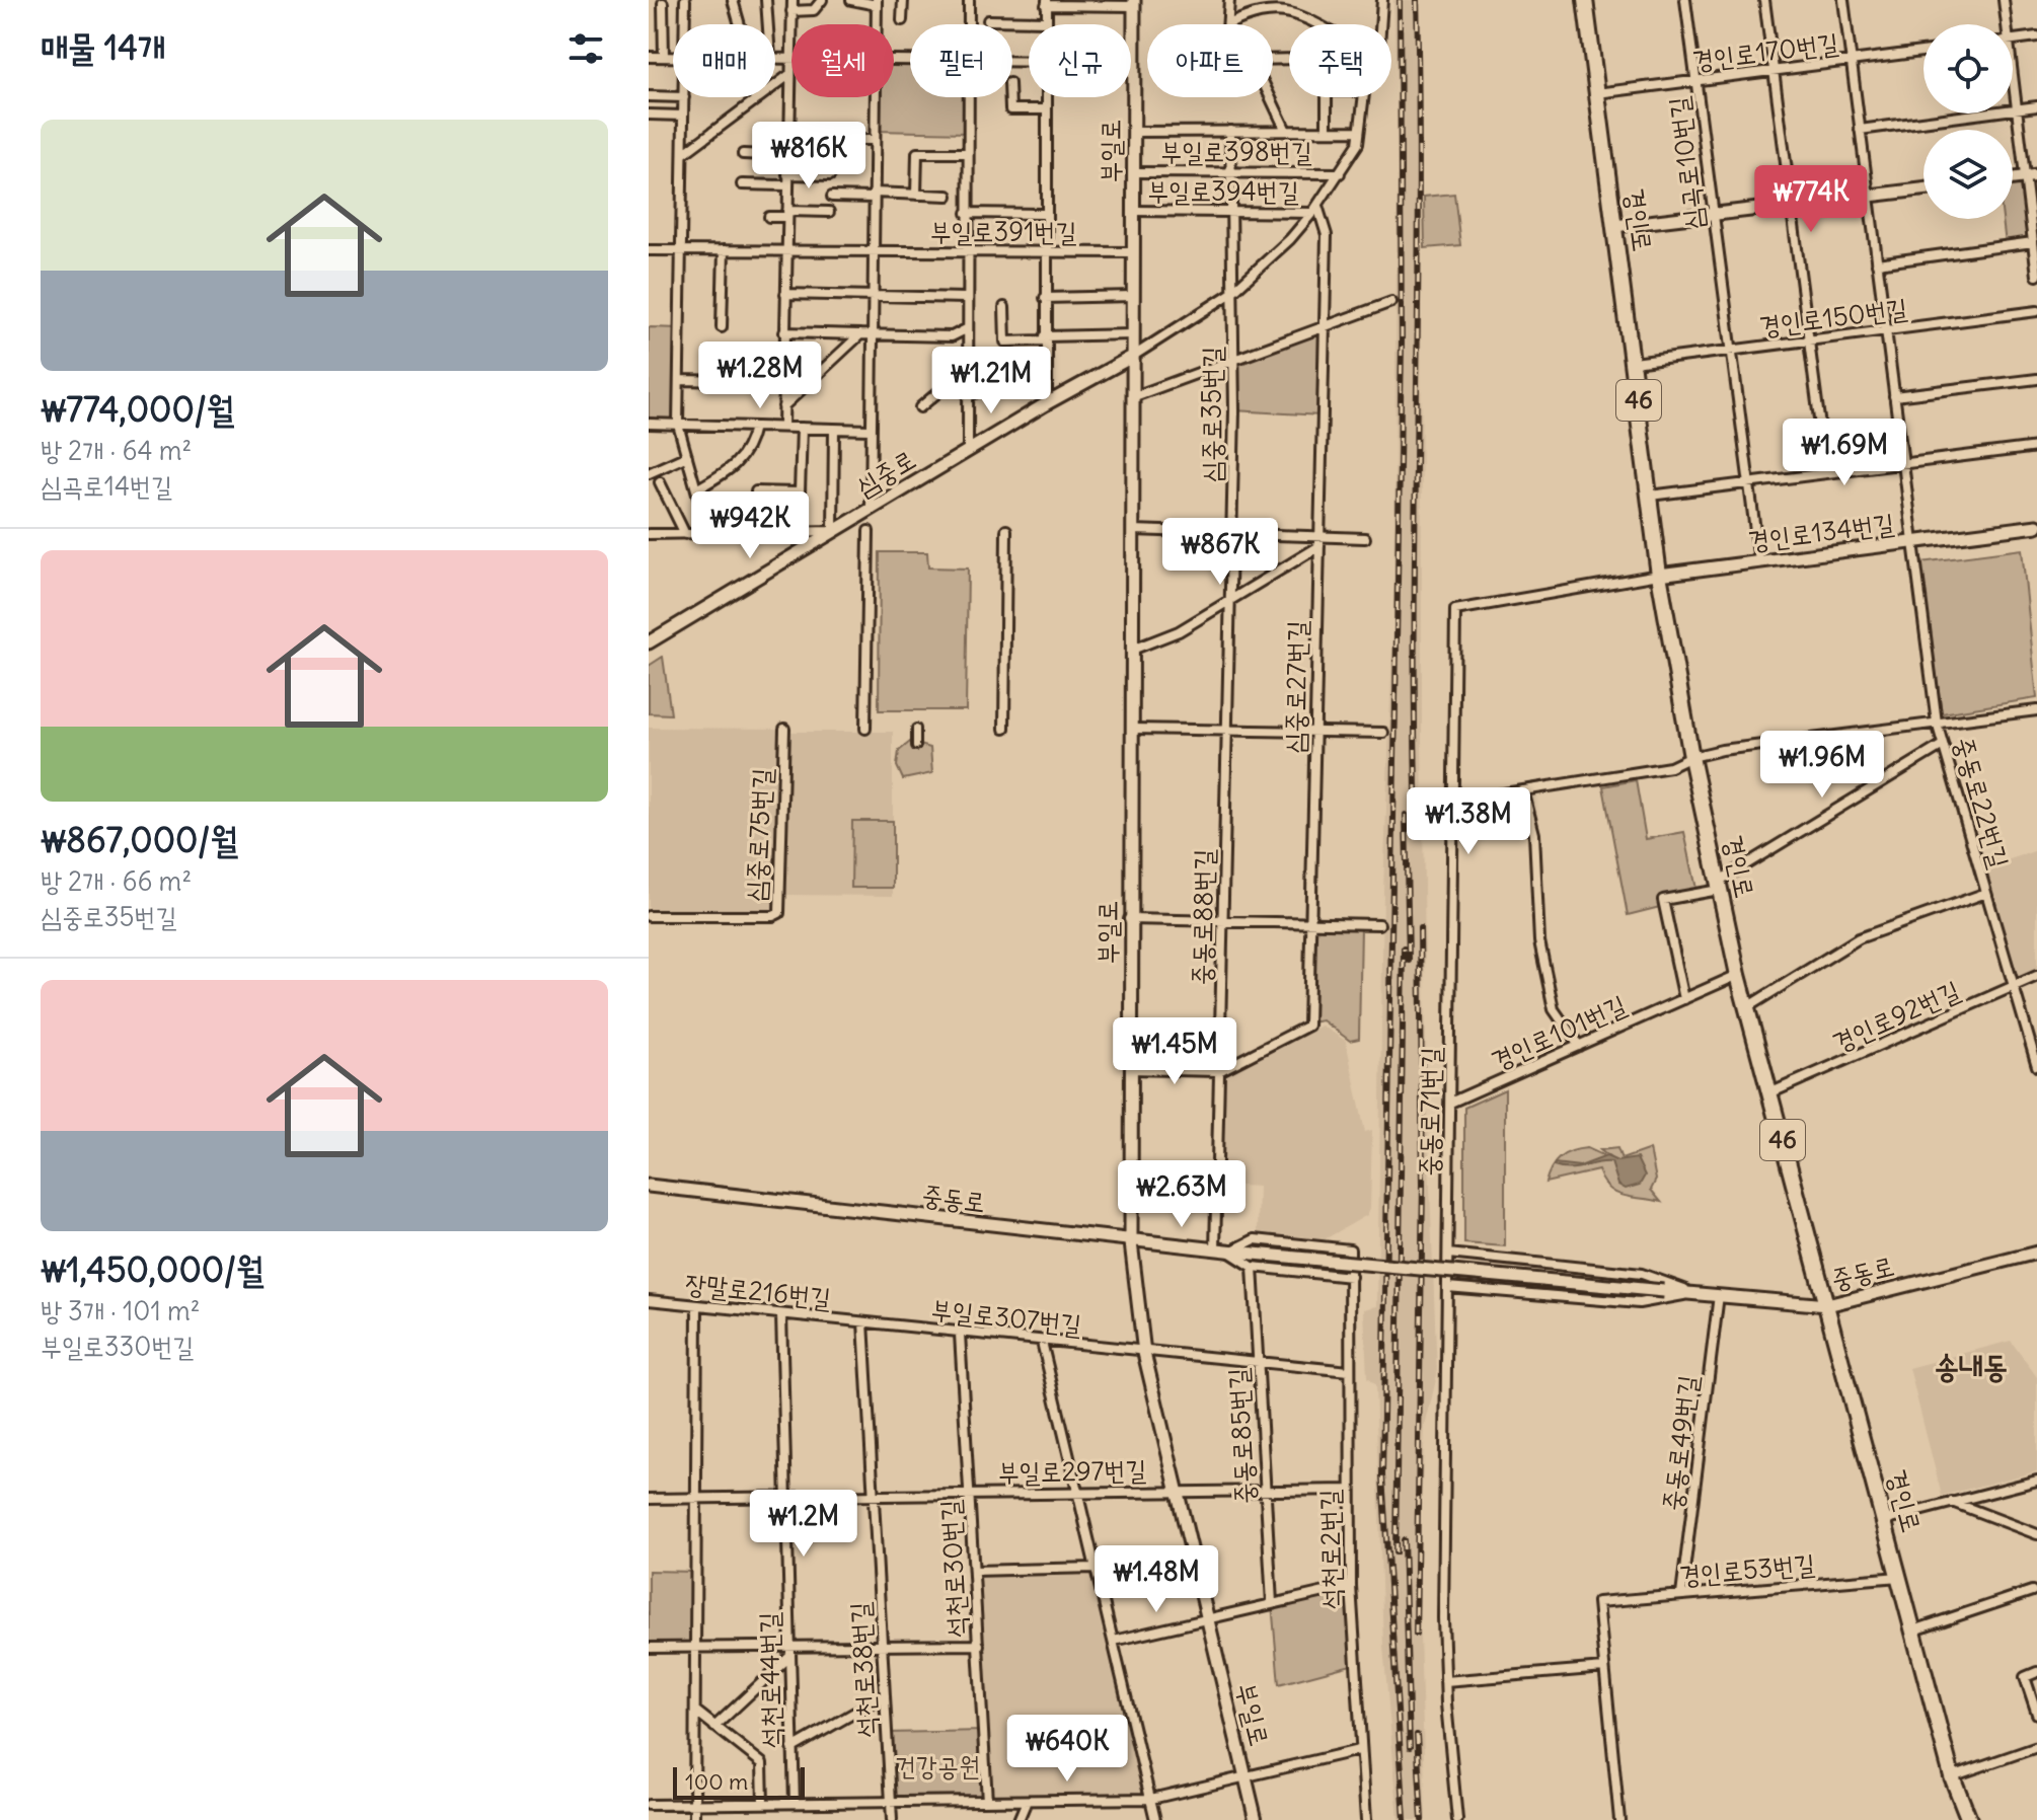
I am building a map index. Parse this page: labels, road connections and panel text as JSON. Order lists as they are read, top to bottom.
{
  "streets": {
    "main road": ["경인로", "46"],
    "street": [
      "경인로170번길",
      "부일로",
      "부일로398번길",
      "심곡로10번길",
      "부일로394번길",
      "부일로391번길",
      "경인로150번길",
      "심중로35번길",
      "심중로",
      "경인로134번길",
      "심중로27번길",
      "중동로22번길",
      "심중로75번길",
      "중동로88번길",
      "경인로92번길",
      "경인로101번길",
      "중동로71번길",
      "중동로",
      "장말로216번길",
      "부일로307번길",
      "중동로85번길",
      "중동로49번길",
      "부일로297번길",
      "석천로2번길",
      "석천로30번길",
      "경인로53번길",
      "석천로38번길",
      "석천로44번길"
    ]
  },
  "crossings": [
    ["경인로170번길", "심곡로10번길"],
    ["경인로170번길", "경인로"],
    ["경인로170번길", "중동로22번길"],
    ["부일로", "부일로398번길"],
    ["부일로", "부일로394번길"],
    ["부일로", "부일로391번길"],
    ["부일로", "심중로"],
    ["부일로", "중동로"],
    ["부일로", "부일로307번길"],
    ["부일로", "부일로297번길"],
    ["부일로398번길", "심중로"],
    ["심곡로10번길", "경인로150번길"],
    ["심곡로10번길", "경인로134번길"],
    ["부일로394번길", "심중로"],
    ["부일로394번길", "심중로27번길"],
    ["경인로", "경인로150번길"],
    ["경인로", "경인로134번길"],
    ["경인로", "경인로92번길"],
    ["경인로", "경인로101번길"],
    ["경인로", "중동로71번길"],
    ["경인로", "중동로"],
    ["경인로", "경인로53번길"],
    ["경인로150번길", "중동로22번길"],
    ["심중로35번길", "심중로"],
    ["심중로35번길", "중동로88번길"],
    ["심중로", "심중로27번길"],
    ["경인로134번길", "중동로22번길"],
    ["경인로134번길", "중동로71번길"],
    ["심중로27번길", "중동로88번길"],
    ["중동로22번길", "경인로92번길"],
    ["중동로88번길", "중동로"],
    ["경인로101번길", "중동로71번길"],
    ["중동로71번길", "중동로"],
    ["중동로", "중동로49번길"],
    ["장말로216번길", "부일로307번길"],
    ["장말로216번길", "석천로38번길"],
    ["장말로216번길", "석천로44번길"],
    ["부일로307번길", "중동로85번길"],
    ["부일로307번길", "석천로2번길"],
    ["부일로307번길", "석천로30번길"],
    ["부일로307번길", "석천로38번길"],
    ["중동로85번길", "부일로297번길"],
    ["중동로49번길", "경인로53번길"],
    ["부일로297번길", "석천로2번길"],
    ["부일로297번길", "석천로30번길"],
    ["부일로297번길", "석천로38번길"],
    ["부일로297번길", "석천로44번길"]
  ],
  "districts": ["송내동"],
  "parks": ["건강공원"],
  "scale_bar": "100 m",
  "page": {
    "heading": "매물 14개",
    "chip": [
      "매매",
      "월세",
      "필터",
      "신규",
      "아파트",
      "주택"
    ],
    "list": [
      {
        "name": "₩774,000/월",
        "note": "방 2개 · 64 m² · 심곡로14번길"
      },
      {
        "name": "₩867,000/월",
        "note": "방 2개 · 66 m² · 심중로35번길"
      },
      {
        "name": "₩1,450,000/월",
        "note": "방 3개 · 101 m² · 부일로330번길"
      }
    ],
    "price": [
      "₩816K",
      "₩774K",
      "₩1.28M",
      "₩1.21M",
      "₩1.69M",
      "₩942K",
      "₩867K",
      "₩1.96M",
      "₩1.38M",
      "₩1.45M",
      "₩2.63M",
      "₩1.2M",
      "₩1.48M",
      "₩640K"
    ],
    "scale": "100 m"
  }
}
